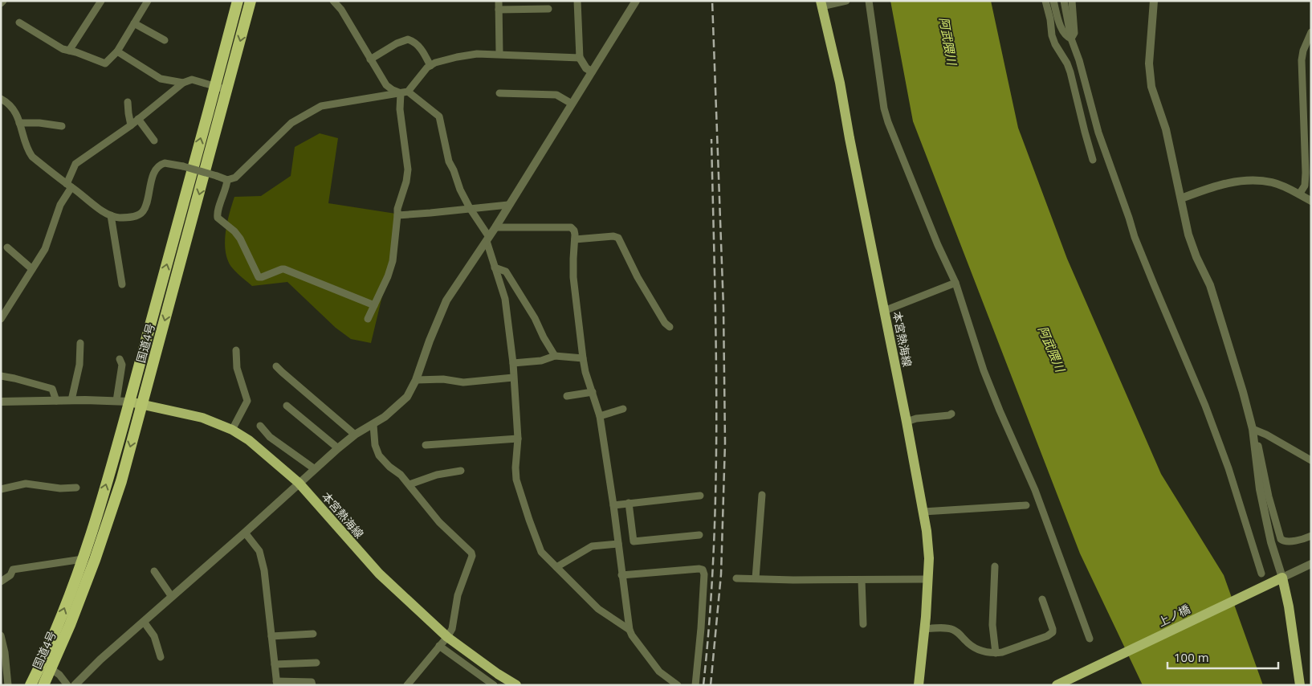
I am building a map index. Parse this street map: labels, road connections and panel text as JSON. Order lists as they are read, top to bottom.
{
  "streets": {
    "highway": ["国道4号"],
    "main road": ["本宮熱海線", "上ノ橋"]
  },
  "crossings": [
    ["本宮熱海線", "国道4号"]
  ],
  "water": ["阿武隈川"],
  "scale_bar": "100 m"
}
